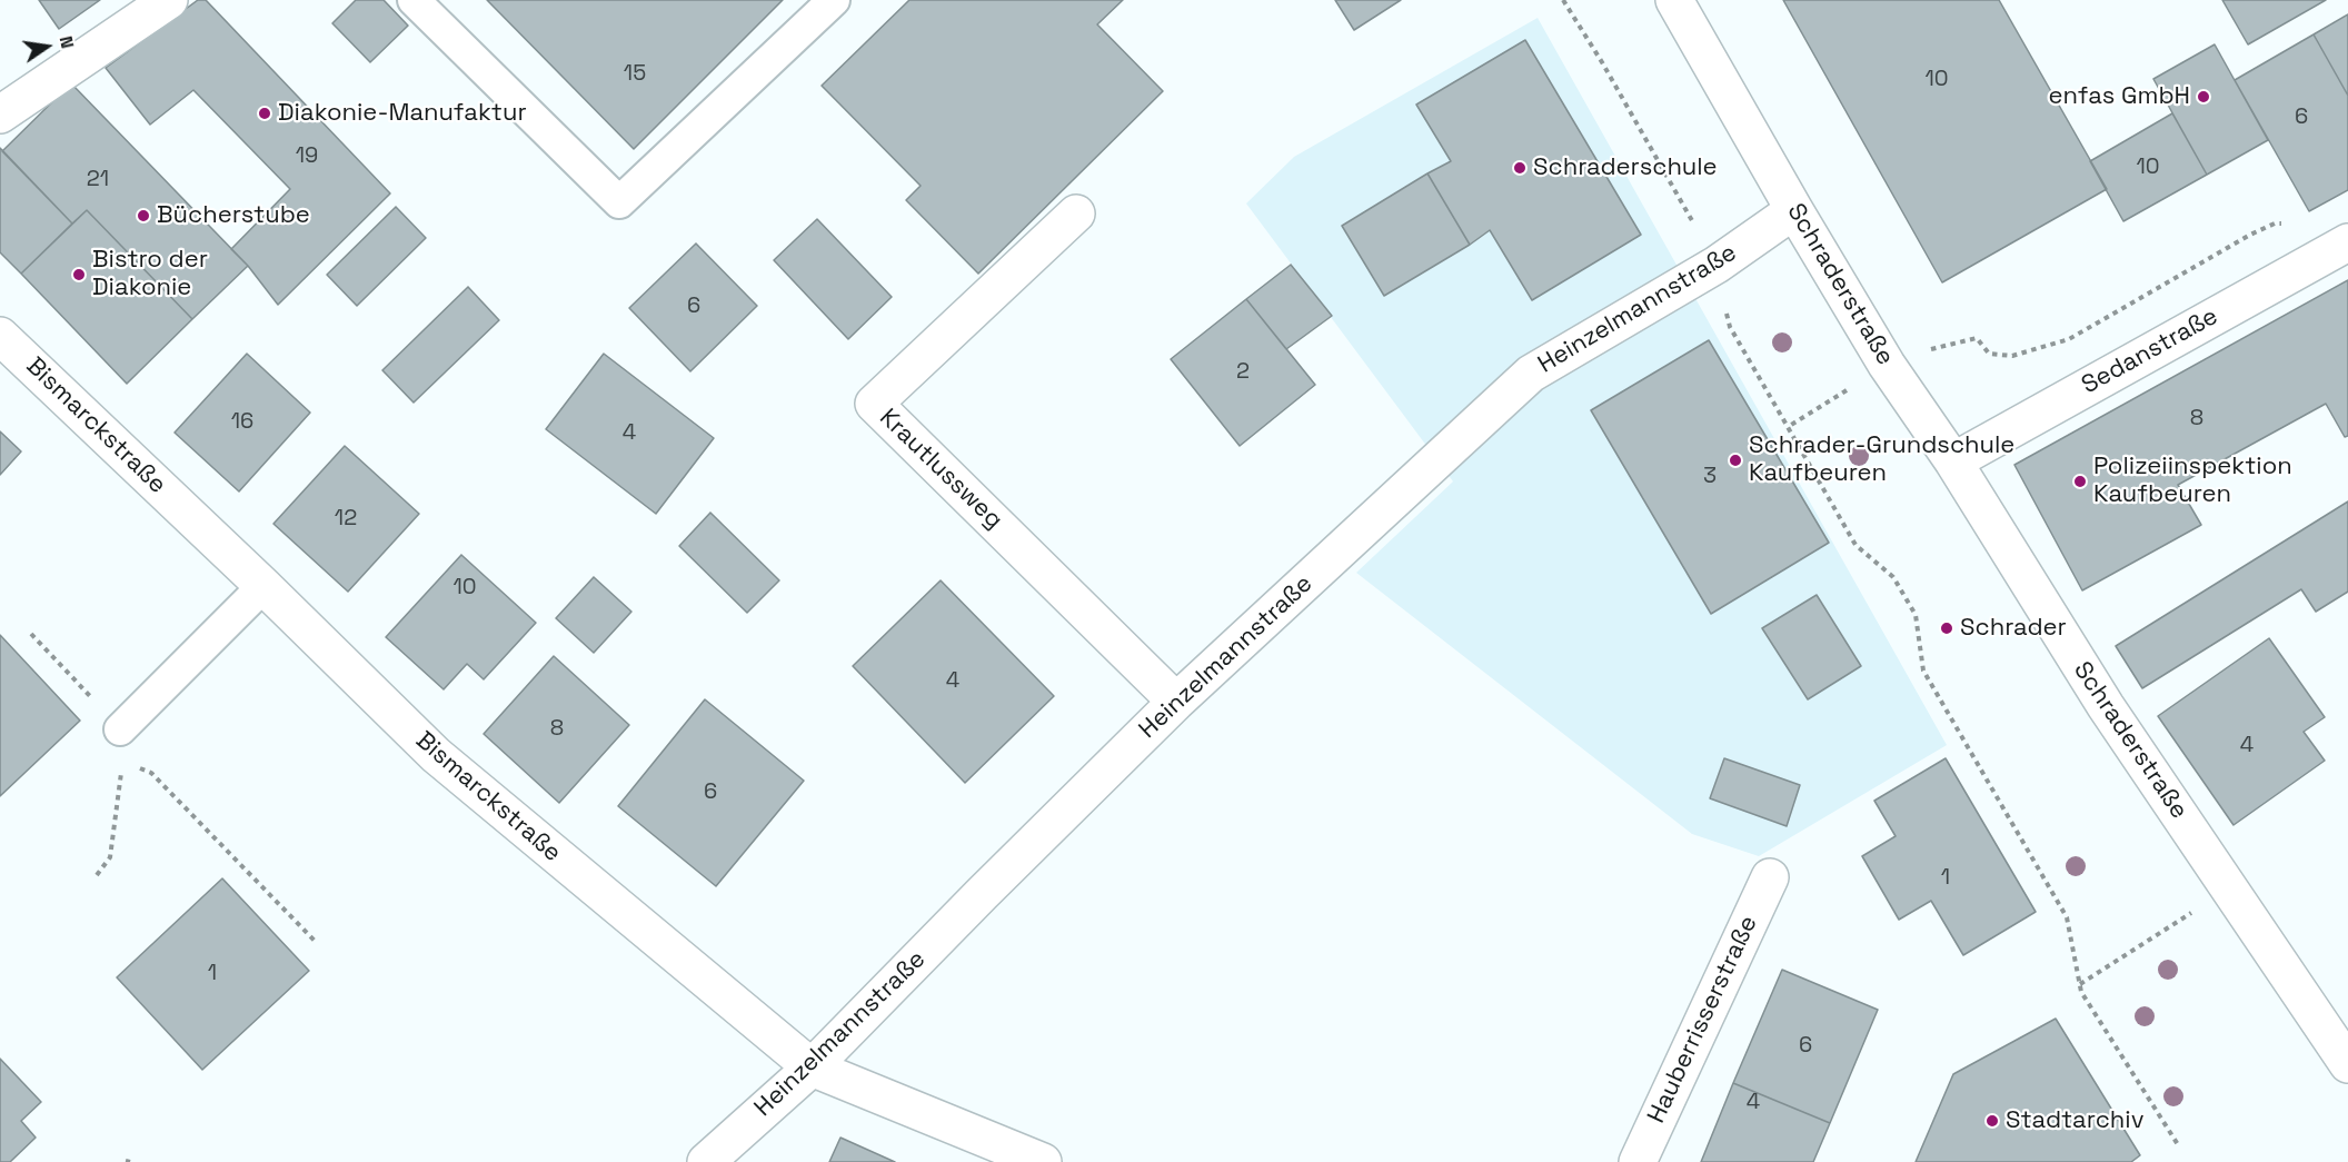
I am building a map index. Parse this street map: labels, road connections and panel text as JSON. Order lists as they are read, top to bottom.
{
  "streets": {
    "street": [
      "Schraderstraße",
      "Heinzelmannstraße",
      "Sedanstraße",
      "Bismarckstraße",
      "Krautlussweg",
      "Hauberrisserstraße"
    ]
  },
  "crossings": [
    ["Schraderstraße", "Heinzelmannstraße"],
    ["Schraderstraße", "Sedanstraße"],
    ["Heinzelmannstraße", "Bismarckstraße"],
    ["Heinzelmannstraße", "Krautlussweg"]
  ],
  "places": [
    "enfas GmbH",
    "Diakonie-Manufaktur",
    "Schraderschule",
    "Bücherstube",
    "Bistro der Diakonie",
    "Schrader-Grundschule Kaufbeuren",
    "Polizeiinspektion Kaufbeuren",
    "Schrader",
    "Stadtarchiv"
  ],
  "house_numbers": [
    "15",
    "10",
    "6",
    "19",
    "10",
    "21",
    "6",
    "2",
    "8",
    "16",
    "4",
    "3",
    "12",
    "10",
    "4",
    "8",
    "4",
    "6",
    "1",
    "1",
    "6",
    "4"
  ],
  "north": "right"
}
